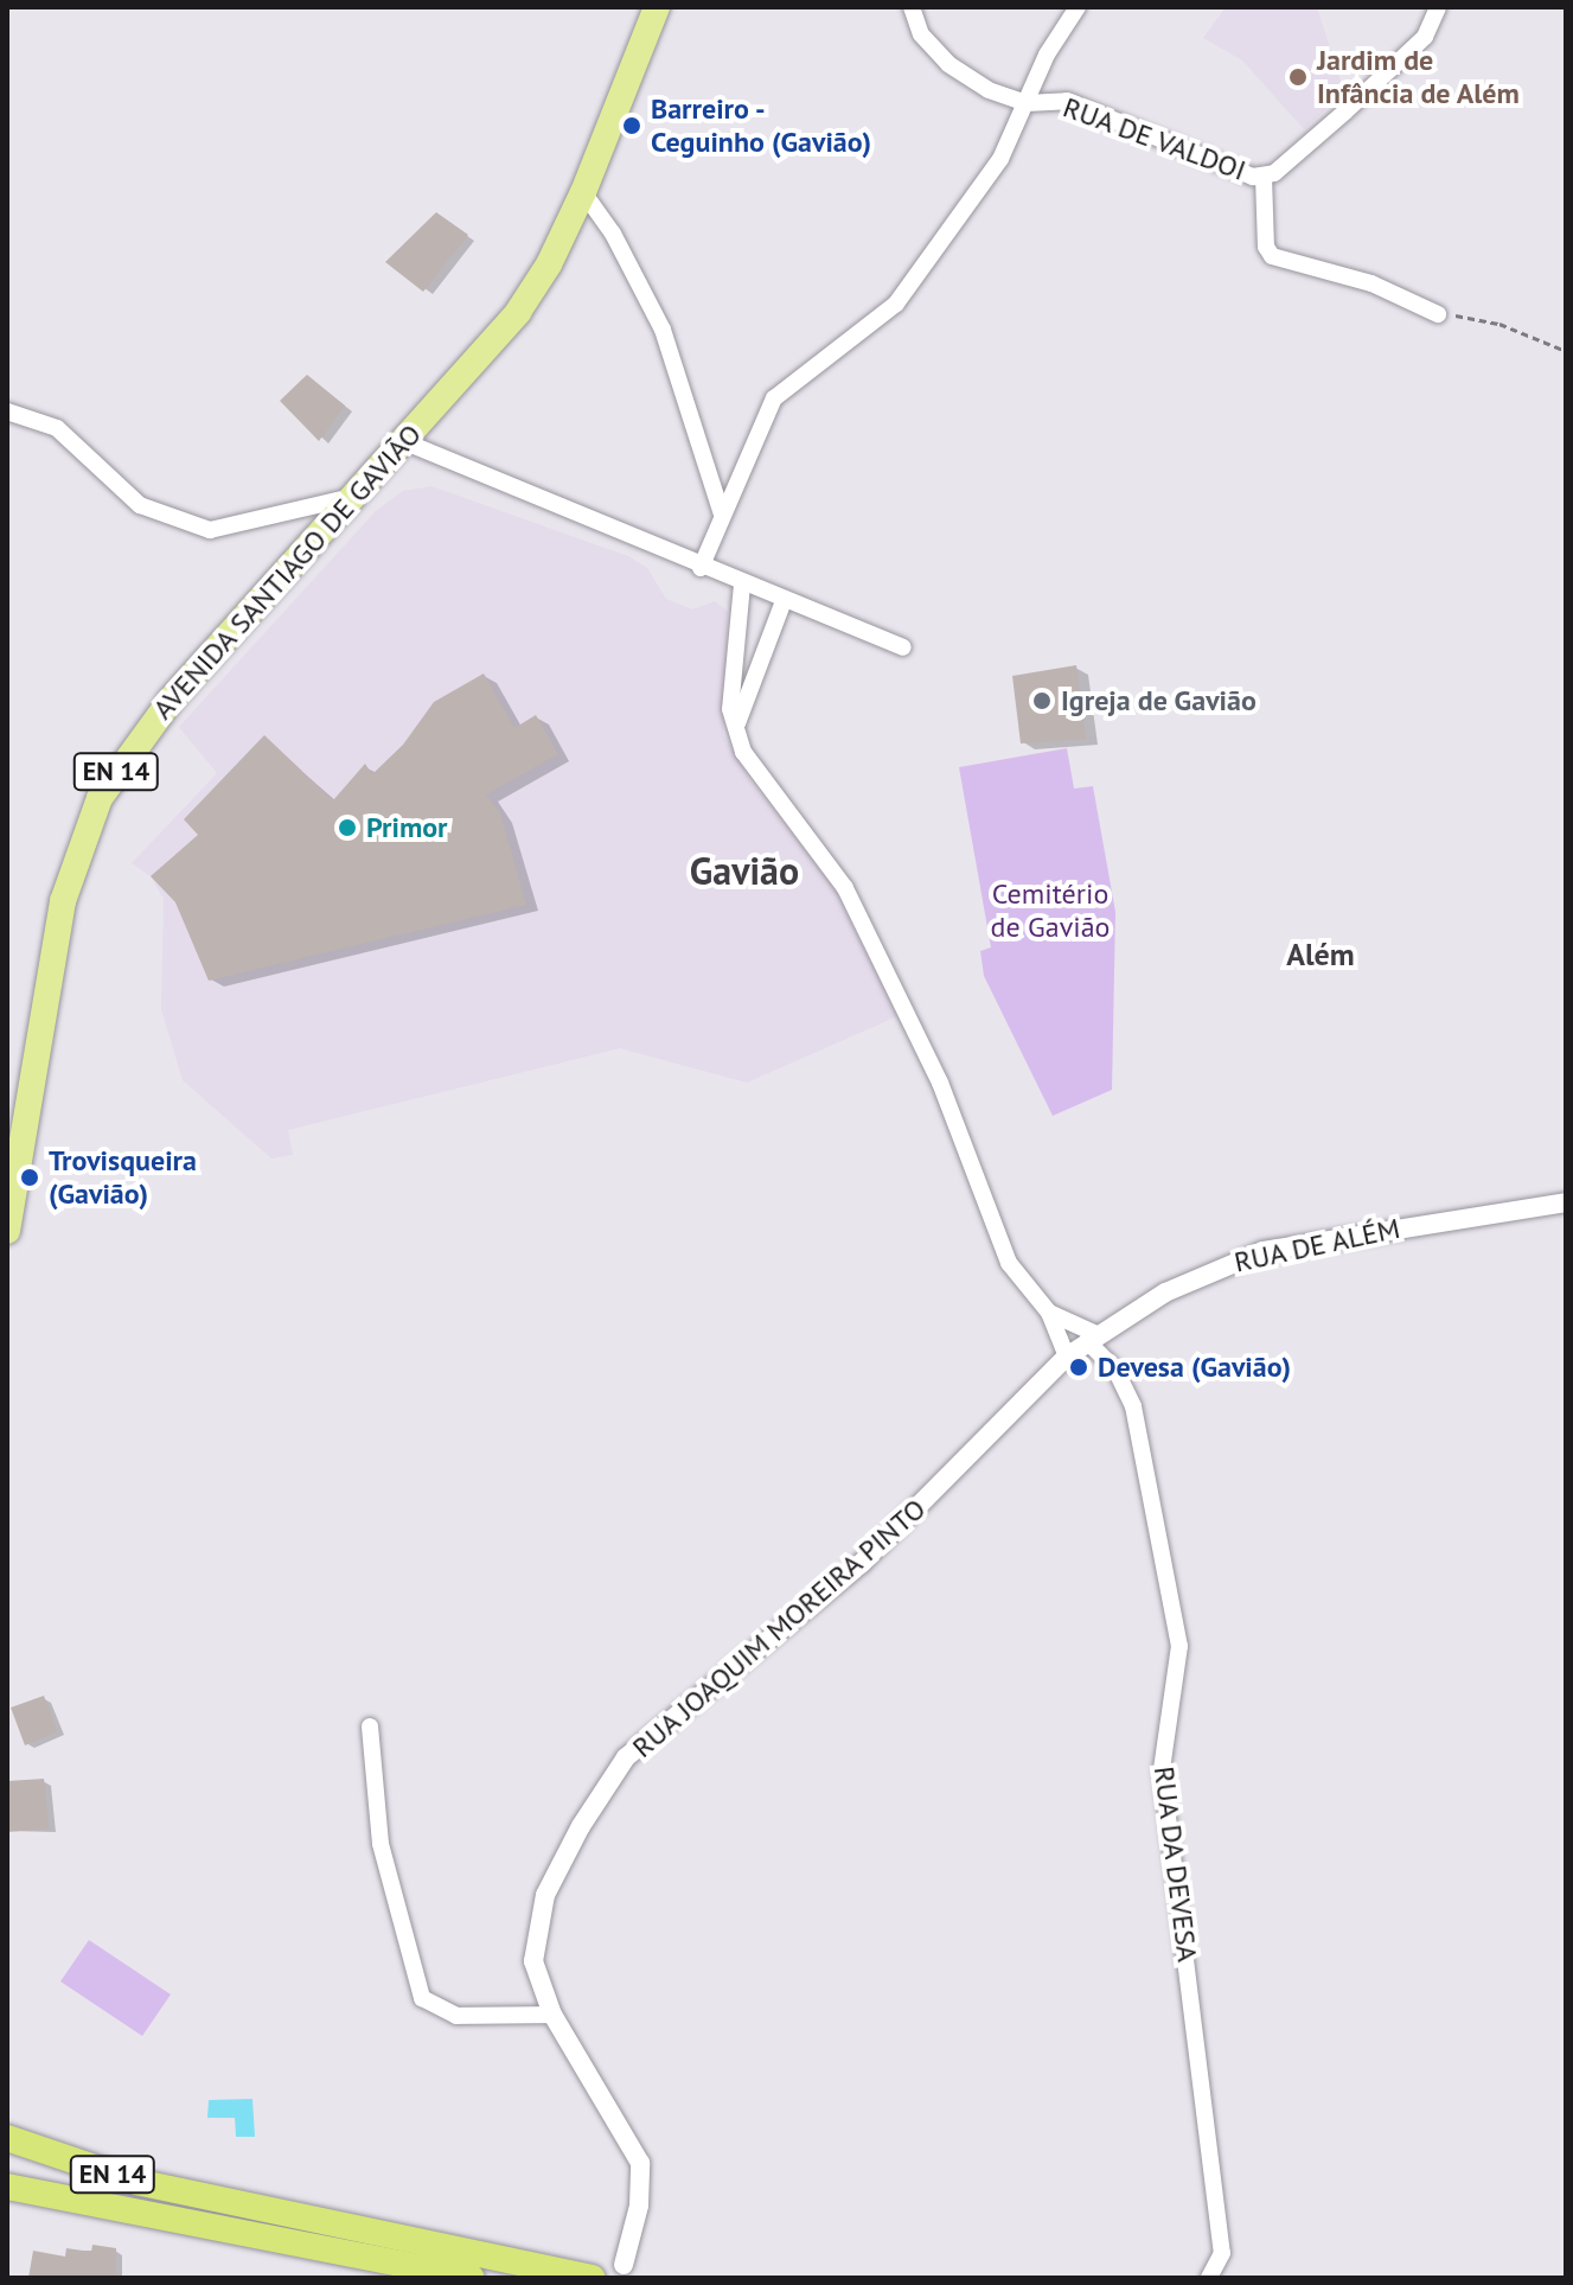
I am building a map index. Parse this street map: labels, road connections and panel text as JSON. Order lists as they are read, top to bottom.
{
  "streets": {
    "highway": ["EN 14"],
    "main road": ["AVENIDA SANTIAGO DE GAVIÃO"],
    "street": [
      "RUA DE VALDOI",
      "RUA DE ALÉM",
      "RUA JOAQUIM MOREIRA PINTO",
      "RUA DA DEVESA"
    ]
  },
  "crossings": [
    ["RUA DE ALÉM", "RUA JOAQUIM MOREIRA PINTO"],
    ["RUA DE ALÉM", "RUA DA DEVESA"],
    ["RUA JOAQUIM MOREIRA PINTO", "RUA DA DEVESA"]
  ],
  "districts": ["Gavião", "Além"],
  "parks": ["Cemitério de Gavião"],
  "places": [
    "Jardim de Infância de Além",
    "Barreiro - Ceguinho (Gavião)",
    "Igreja de Gavião",
    "Primor",
    "Trovisqueira (Gavião)",
    "Devesa (Gavião)"
  ]
}
